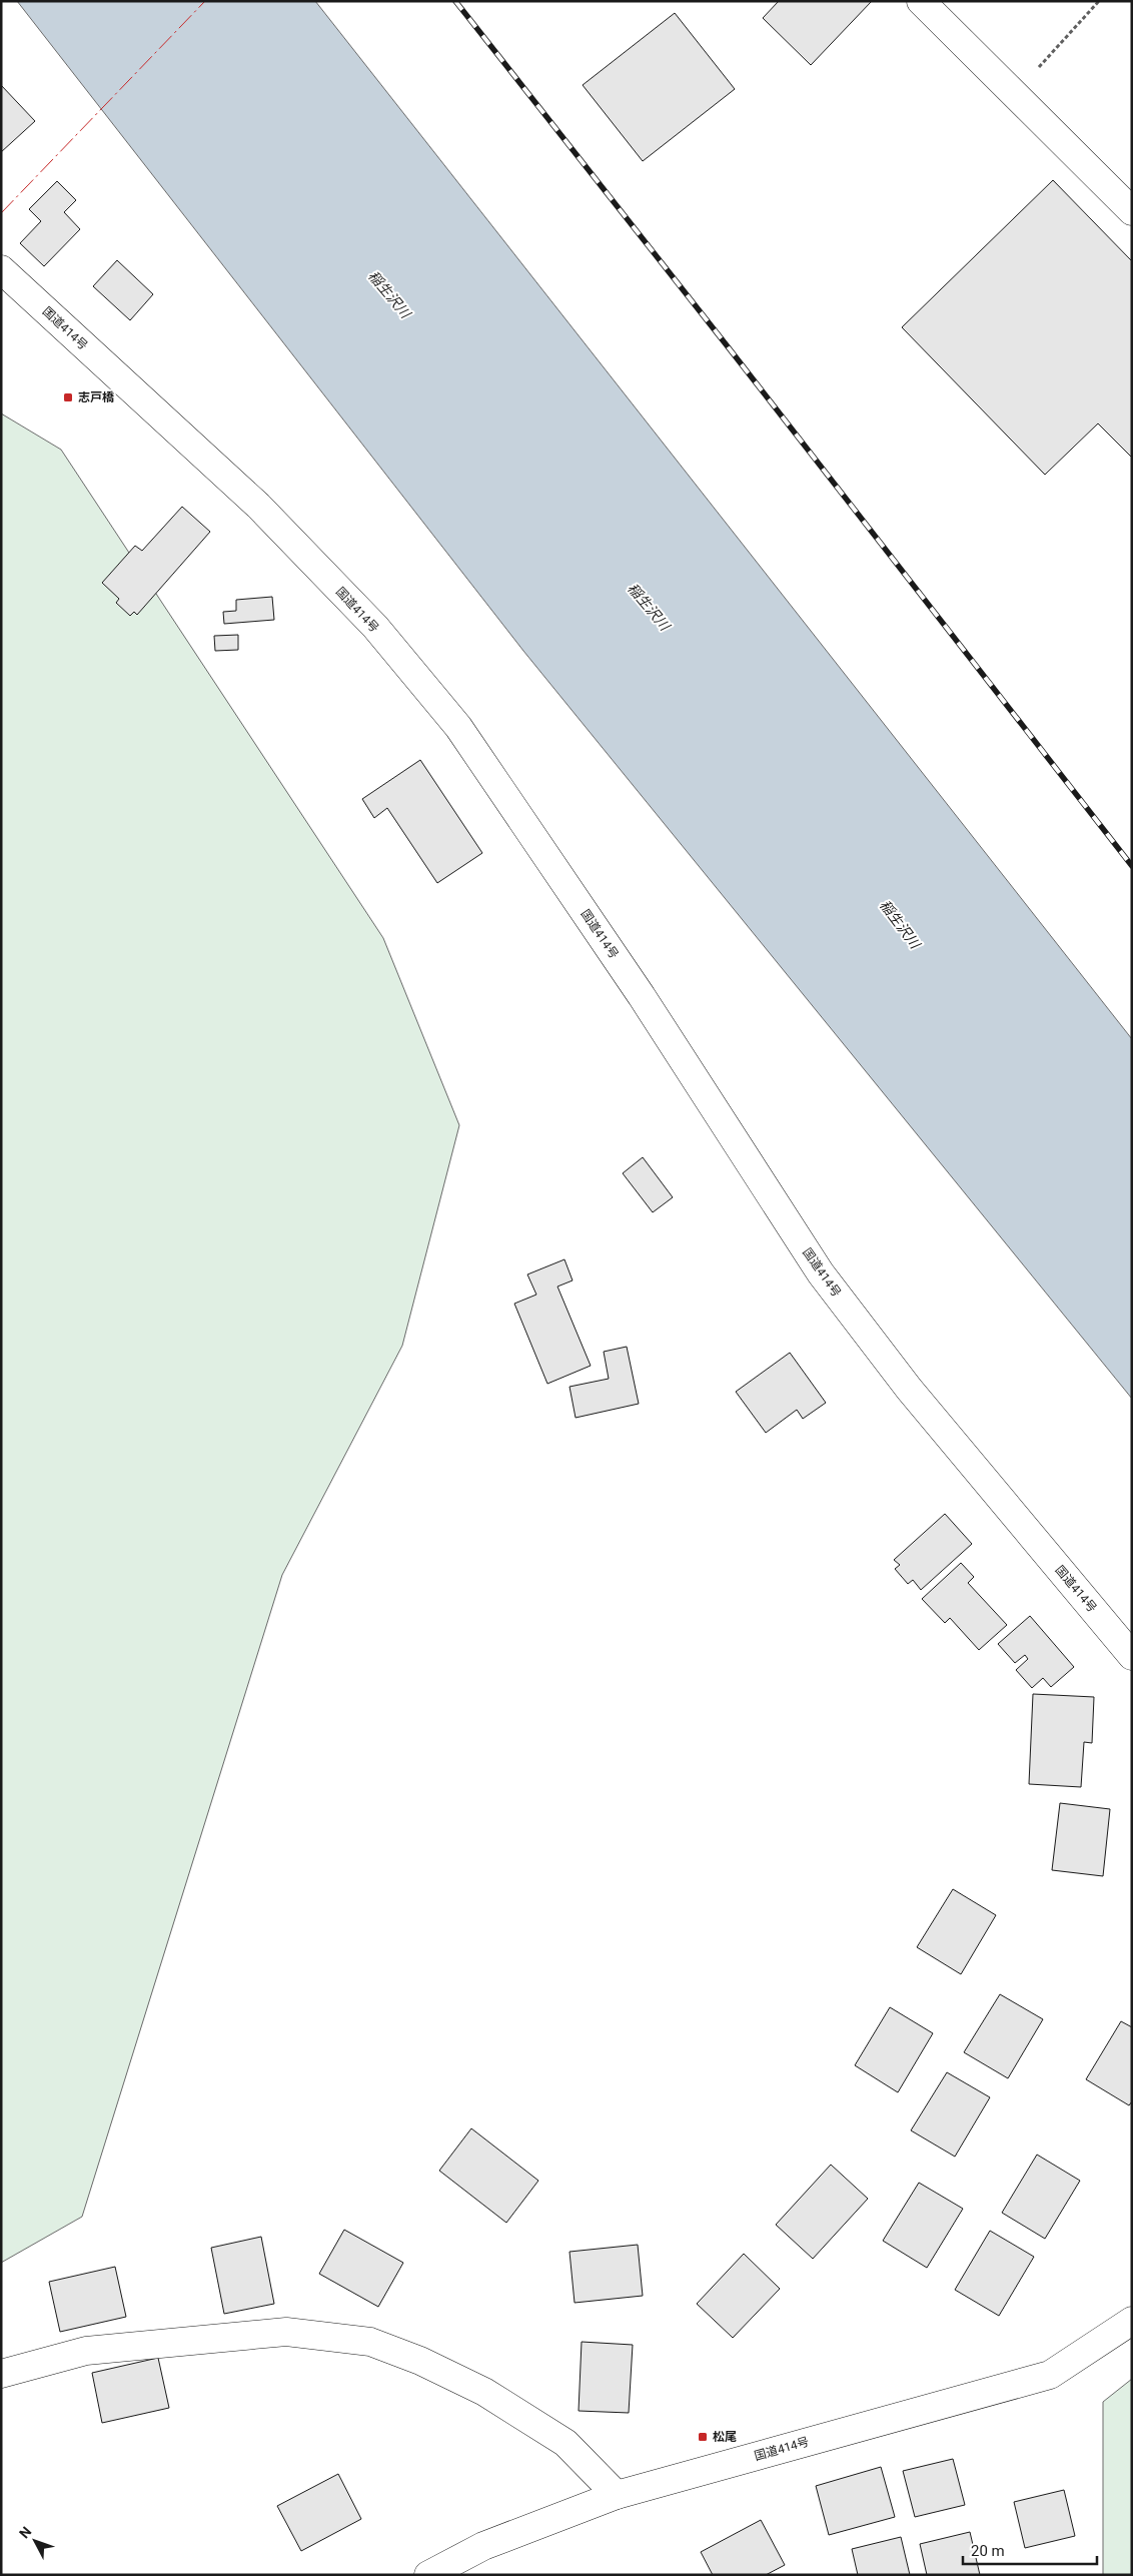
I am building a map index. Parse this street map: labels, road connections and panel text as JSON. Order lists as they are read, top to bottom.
{
  "streets": {
    "main road": ["国道414号"]
  },
  "water": ["稲生沢川"],
  "places": {
    "transit": ["志戸橋", "松尾"]
  },
  "scale_bar": "20 m",
  "north": "top left"
}
